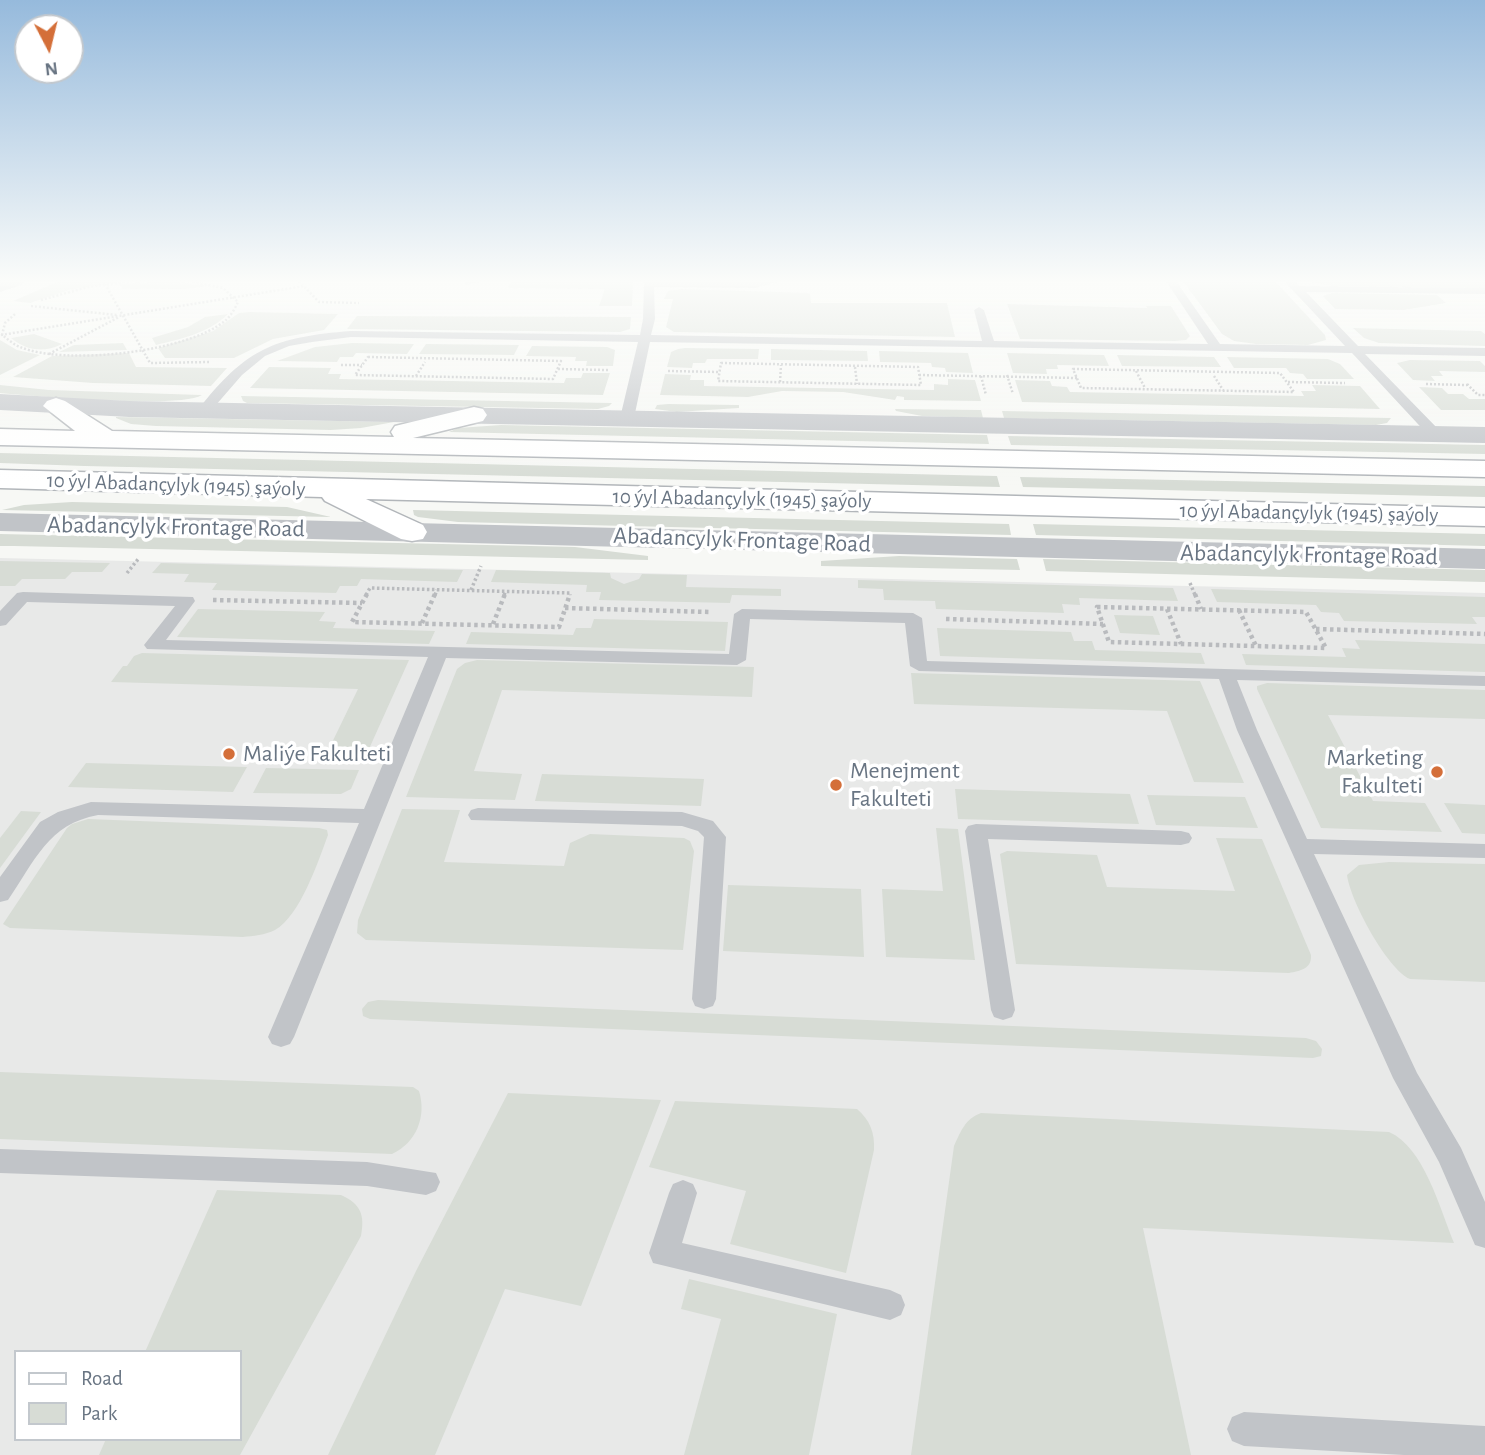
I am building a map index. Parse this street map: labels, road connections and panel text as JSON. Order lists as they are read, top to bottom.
{
  "streets": {
    "main road": ["10 ýyl Abadançylyk (1945) şaýoly"],
    "street": ["Abadancylyk Frontage Road"]
  },
  "places": ["Maliýe Fakulteti", "Marketing Fakulteti", "Menejment Fakulteti"],
  "legend": ["Road", "Park"],
  "north": "bottom"
}
